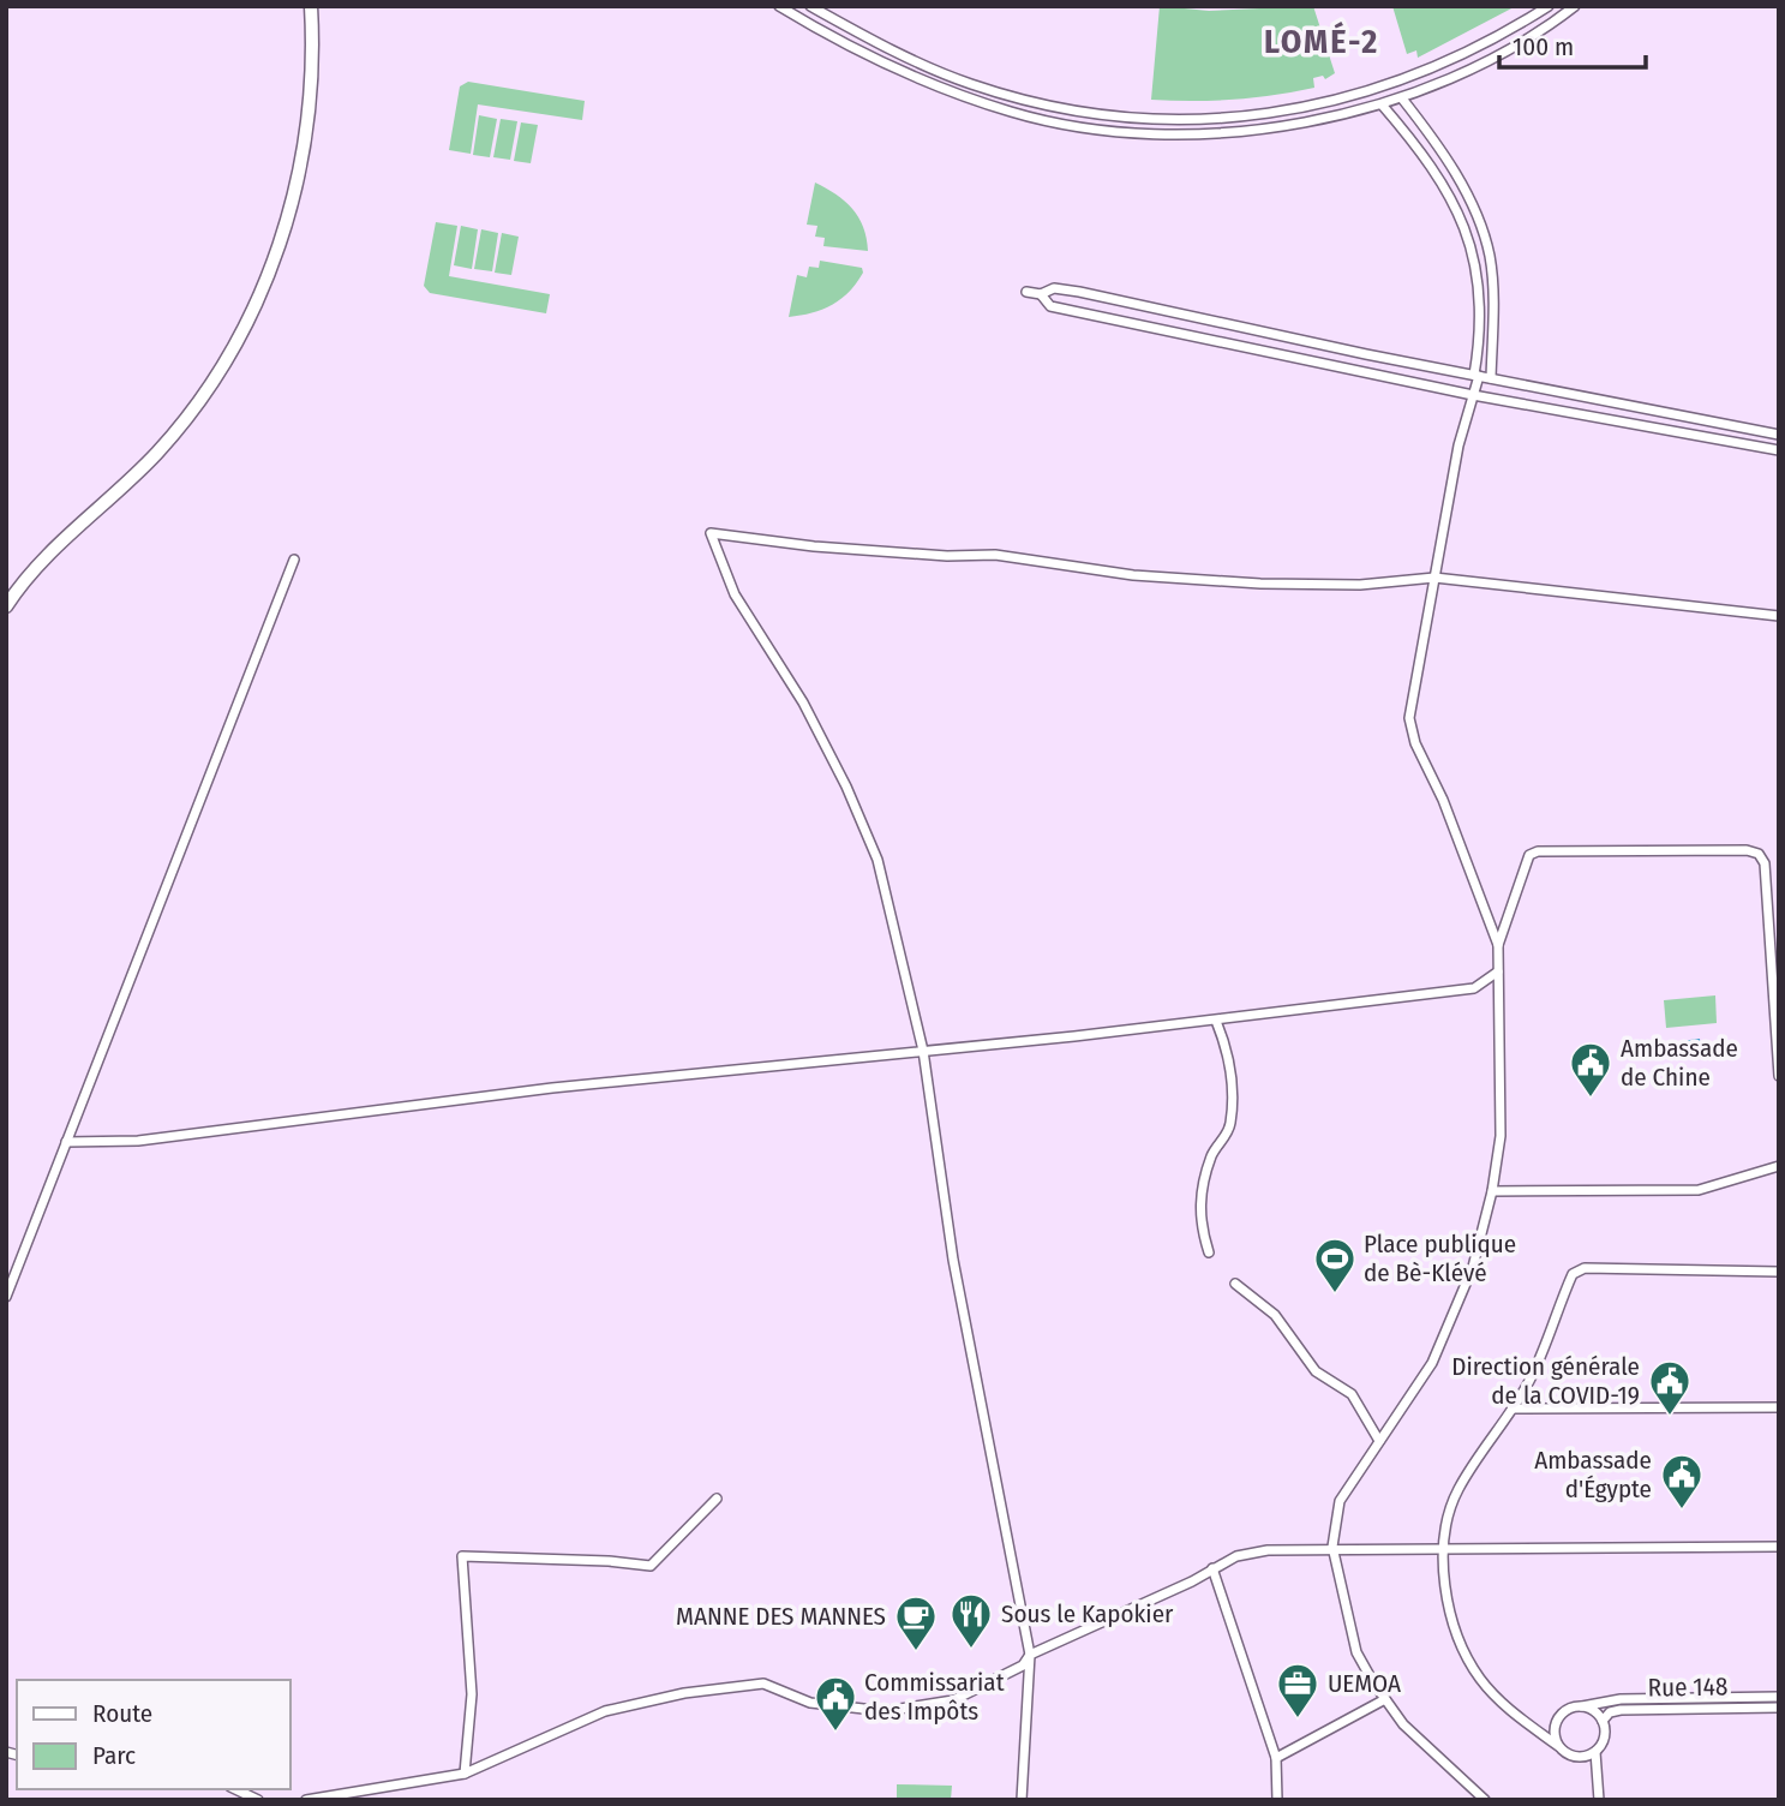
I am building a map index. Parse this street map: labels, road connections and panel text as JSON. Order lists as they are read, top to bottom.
{
  "streets": {
    "street": ["Rue 148"]
  },
  "districts": ["LOMÉ-2"],
  "places": {
    "public building": [
      "Ambassade de Chine",
      "Direction générale de la COVID-19",
      "Ambassade d'Égypte",
      "Commissariat des Impôts"
    ],
    "sports": ["Place publique de Bè-Klévé"],
    "restaurant": ["Sous le Kapokier"],
    "cafe": ["MANNE DES MANNES"],
    "office": ["UEMOA"]
  },
  "legend": ["Route", "Parc"],
  "scale_bar": "100 m"
}
